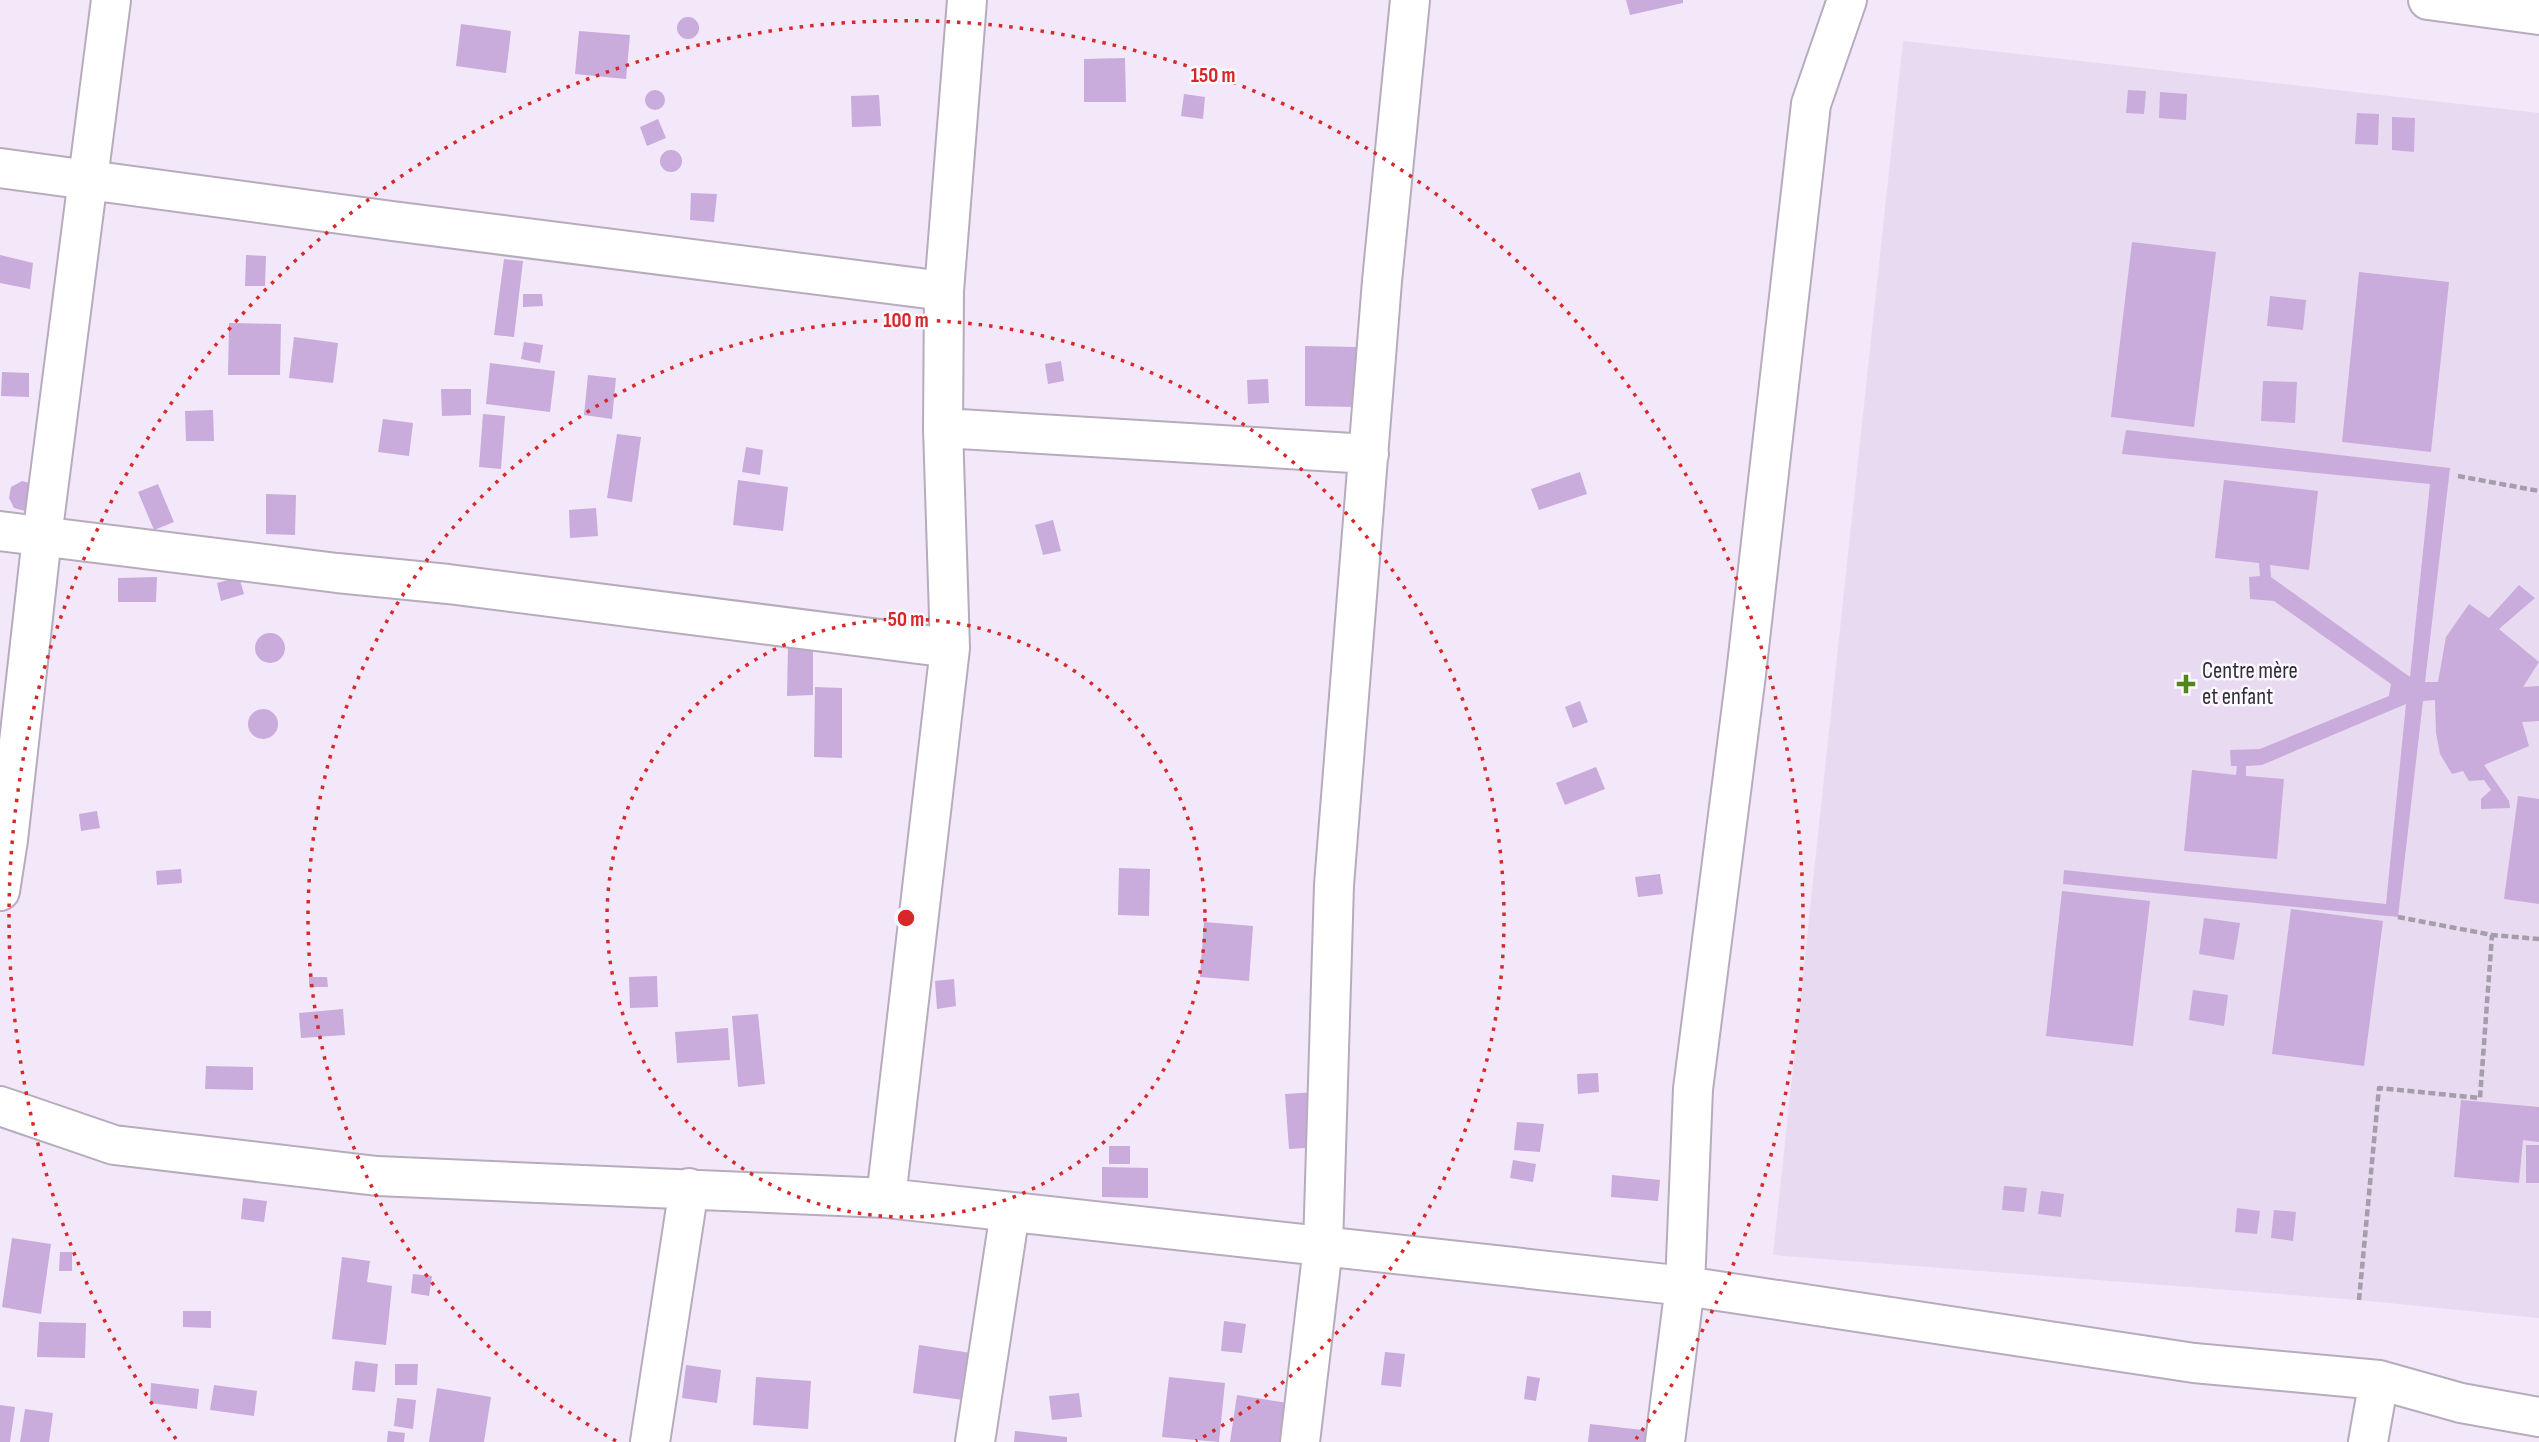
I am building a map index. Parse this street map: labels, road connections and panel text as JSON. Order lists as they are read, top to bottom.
{
  "places": {
    "health": ["Centre mère et enfant"]
  },
  "rings": ["150 m", "100 m", "50 m"]
}
